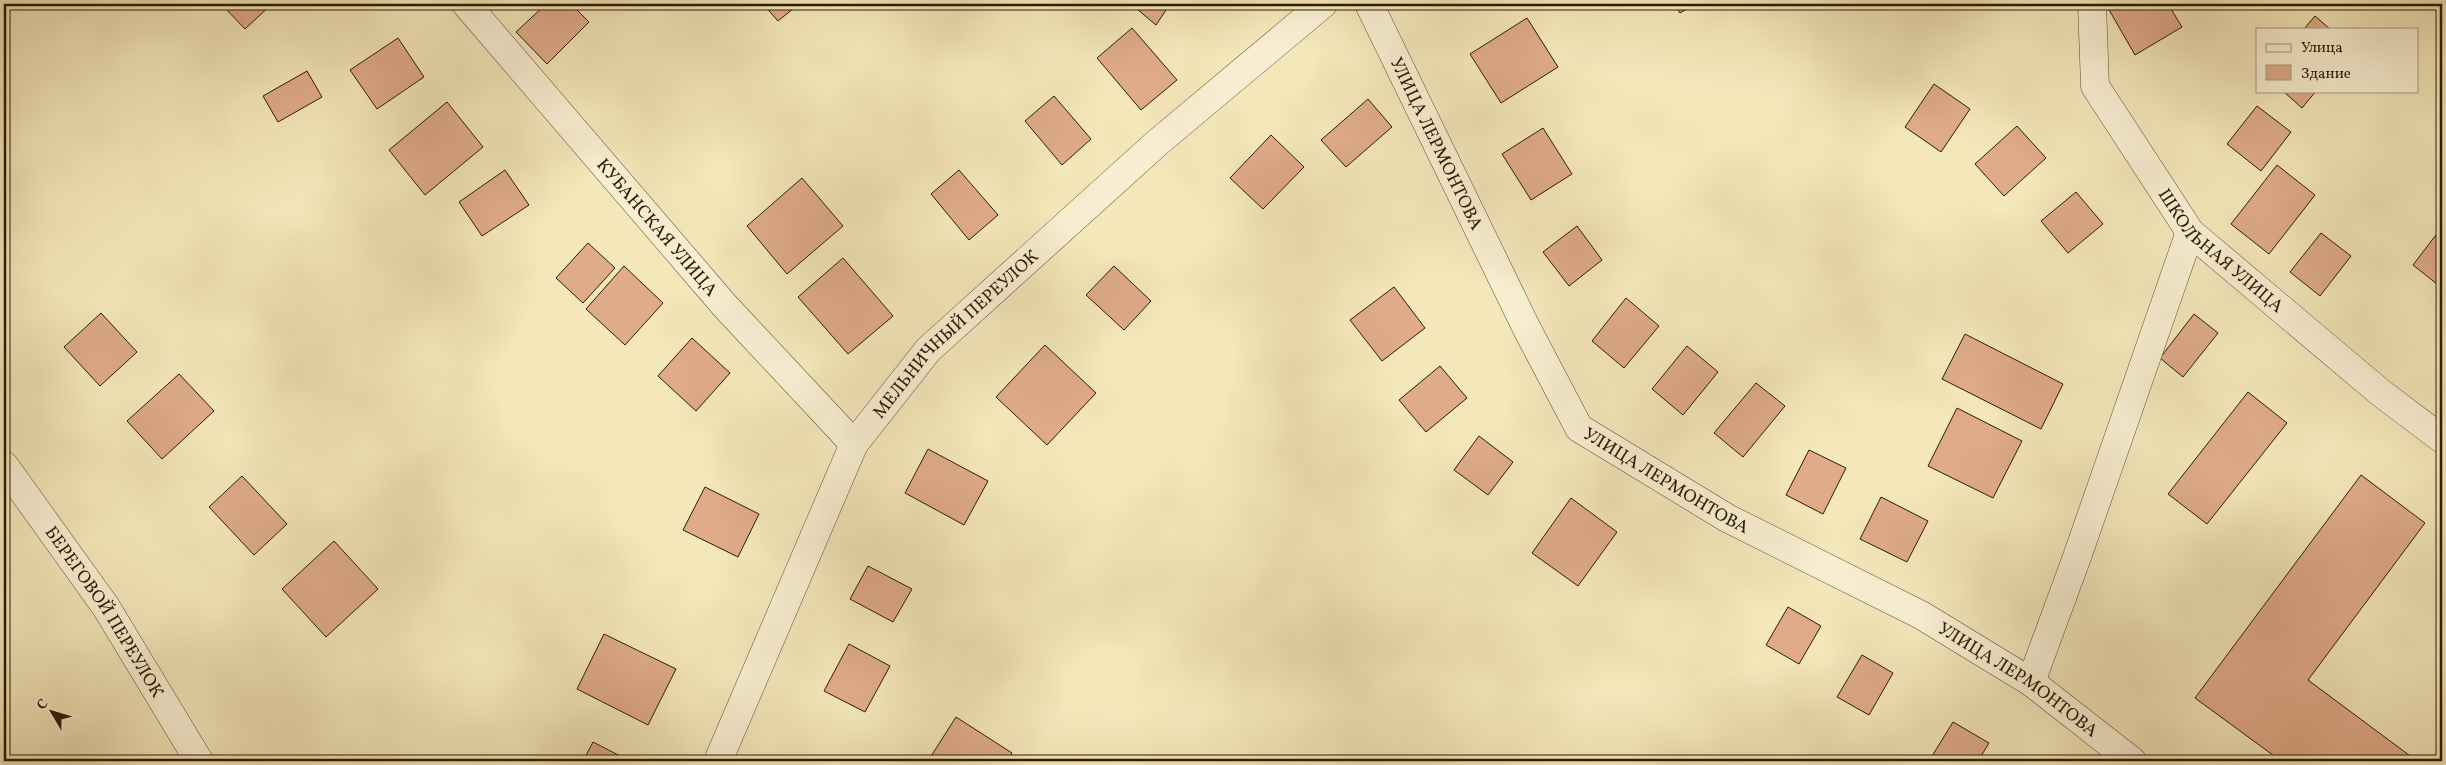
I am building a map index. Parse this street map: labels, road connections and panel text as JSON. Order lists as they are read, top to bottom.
{
  "streets": {
    "street": [
      "УЛИЦА ЛЕРМОНТОВА",
      "КУБАНСКАЯ УЛИЦА",
      "ШКОЛЬНАЯ УЛИЦА",
      "МЕЛЬНИЧНЫЙ ПЕРЕУЛОК",
      "БЕРЕГОВОЙ ПЕРЕУЛОК"
    ]
  },
  "crossings": [
    ["КУБАНСКАЯ УЛИЦА", "МЕЛЬНИЧНЫЙ ПЕРЕУЛОК"]
  ],
  "legend": ["Улица", "Здание"],
  "north": "top left"
}
